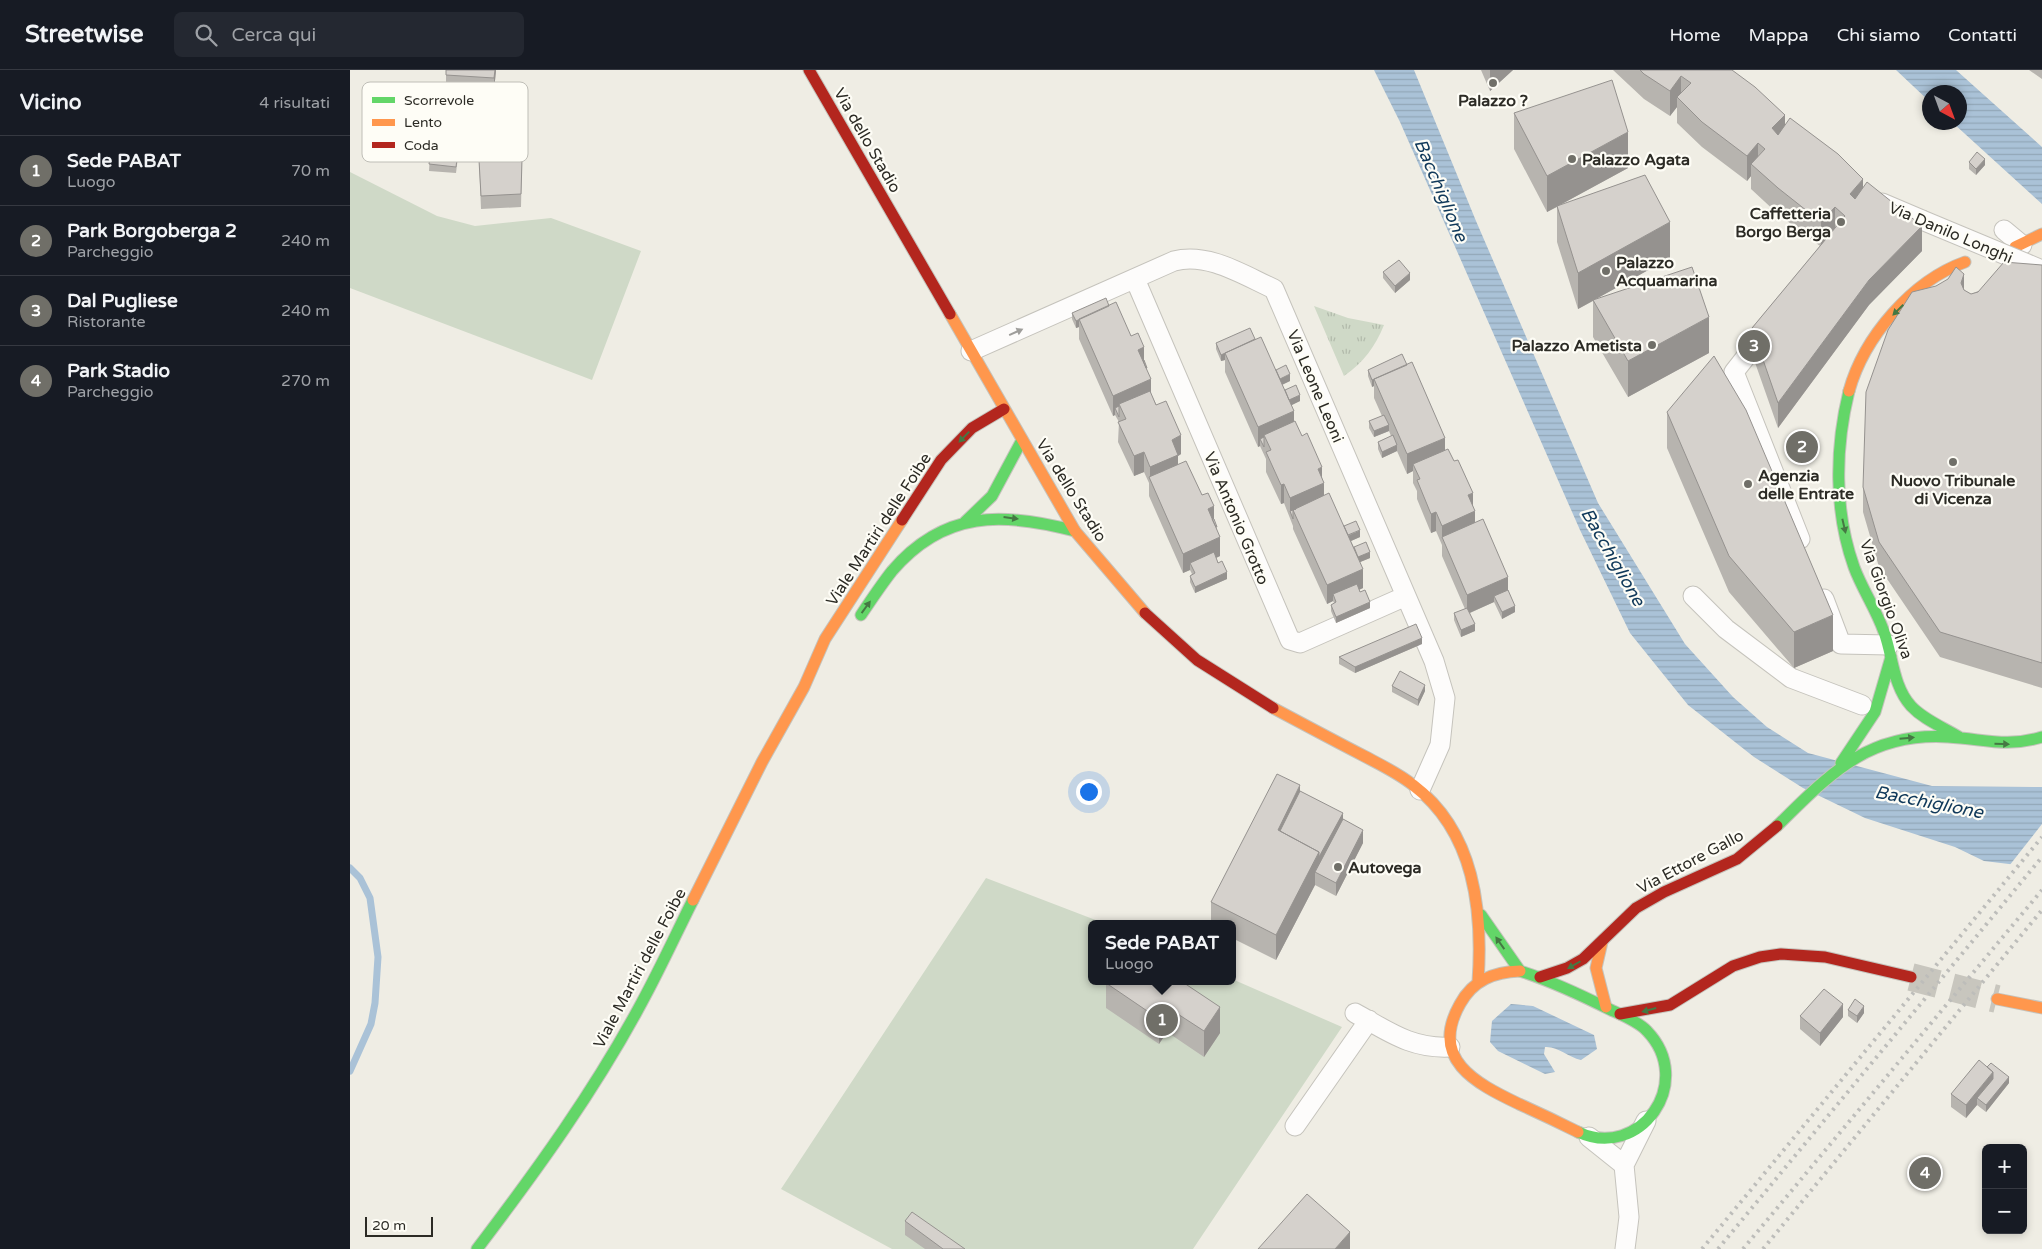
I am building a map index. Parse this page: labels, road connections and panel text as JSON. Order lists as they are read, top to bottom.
{
  "streets": {
    "main road": [
      "Via dello Stadio",
      "Viale Martiri delle Foibe",
      "Via Giorgio Oliva",
      "Via Ettore Gallo"
    ],
    "street": ["Via Danilo Longhi", "Via Leone Leoni", "Via Antonio Grotto"]
  },
  "crossings": [
    ["Via dello Stadio", "Via Leone Leoni"],
    ["Via dello Stadio", "Viale Martiri delle Foibe"],
    ["Via Leone Leoni", "Via Antonio Grotto"],
    ["Via Giorgio Oliva", "Via Ettore Gallo"]
  ],
  "one_way": ["Via Giorgio Oliva"],
  "water": ["Bacchiglione"],
  "places": [
    "Palazzo ?",
    "Palazzo Agata",
    "Caffetteria Borgo Berga",
    "Palazzo Acquamarina",
    "Palazzo Ametista",
    "Nuovo Tribunale di Vicenza",
    "Agenzia delle Entrate",
    "Autovega"
  ],
  "legend": ["Scorrevole", "Lento", "Coda"],
  "scale_bar": "20 m",
  "north": "bottom right",
  "page": {
    "header": "Streetwise",
    "search": "Cerca qui",
    "nav": [
      "Home",
      "Mappa",
      "Chi siamo",
      "Contatti"
    ],
    "heading": ["Vicino", "4 risultati"],
    "list": [
      {
        "mark": "1",
        "name": "Sede PABAT",
        "note": "Luogo",
        "value": "70 m"
      },
      {
        "mark": "2",
        "name": "Park Borgoberga 2",
        "note": "Parcheggio",
        "value": "240 m"
      },
      {
        "mark": "3",
        "name": "Dal Pugliese",
        "note": "Ristorante",
        "value": "240 m"
      },
      {
        "mark": "4",
        "name": "Park Stadio",
        "note": "Parcheggio",
        "value": "270 m"
      }
    ],
    "pins": [
      "3",
      "2",
      "1",
      "4"
    ],
    "popup": ["Sede PABAT", "Luogo"],
    "map_buttons": ["+", "−"],
    "scale": "20 m"
  }
}
